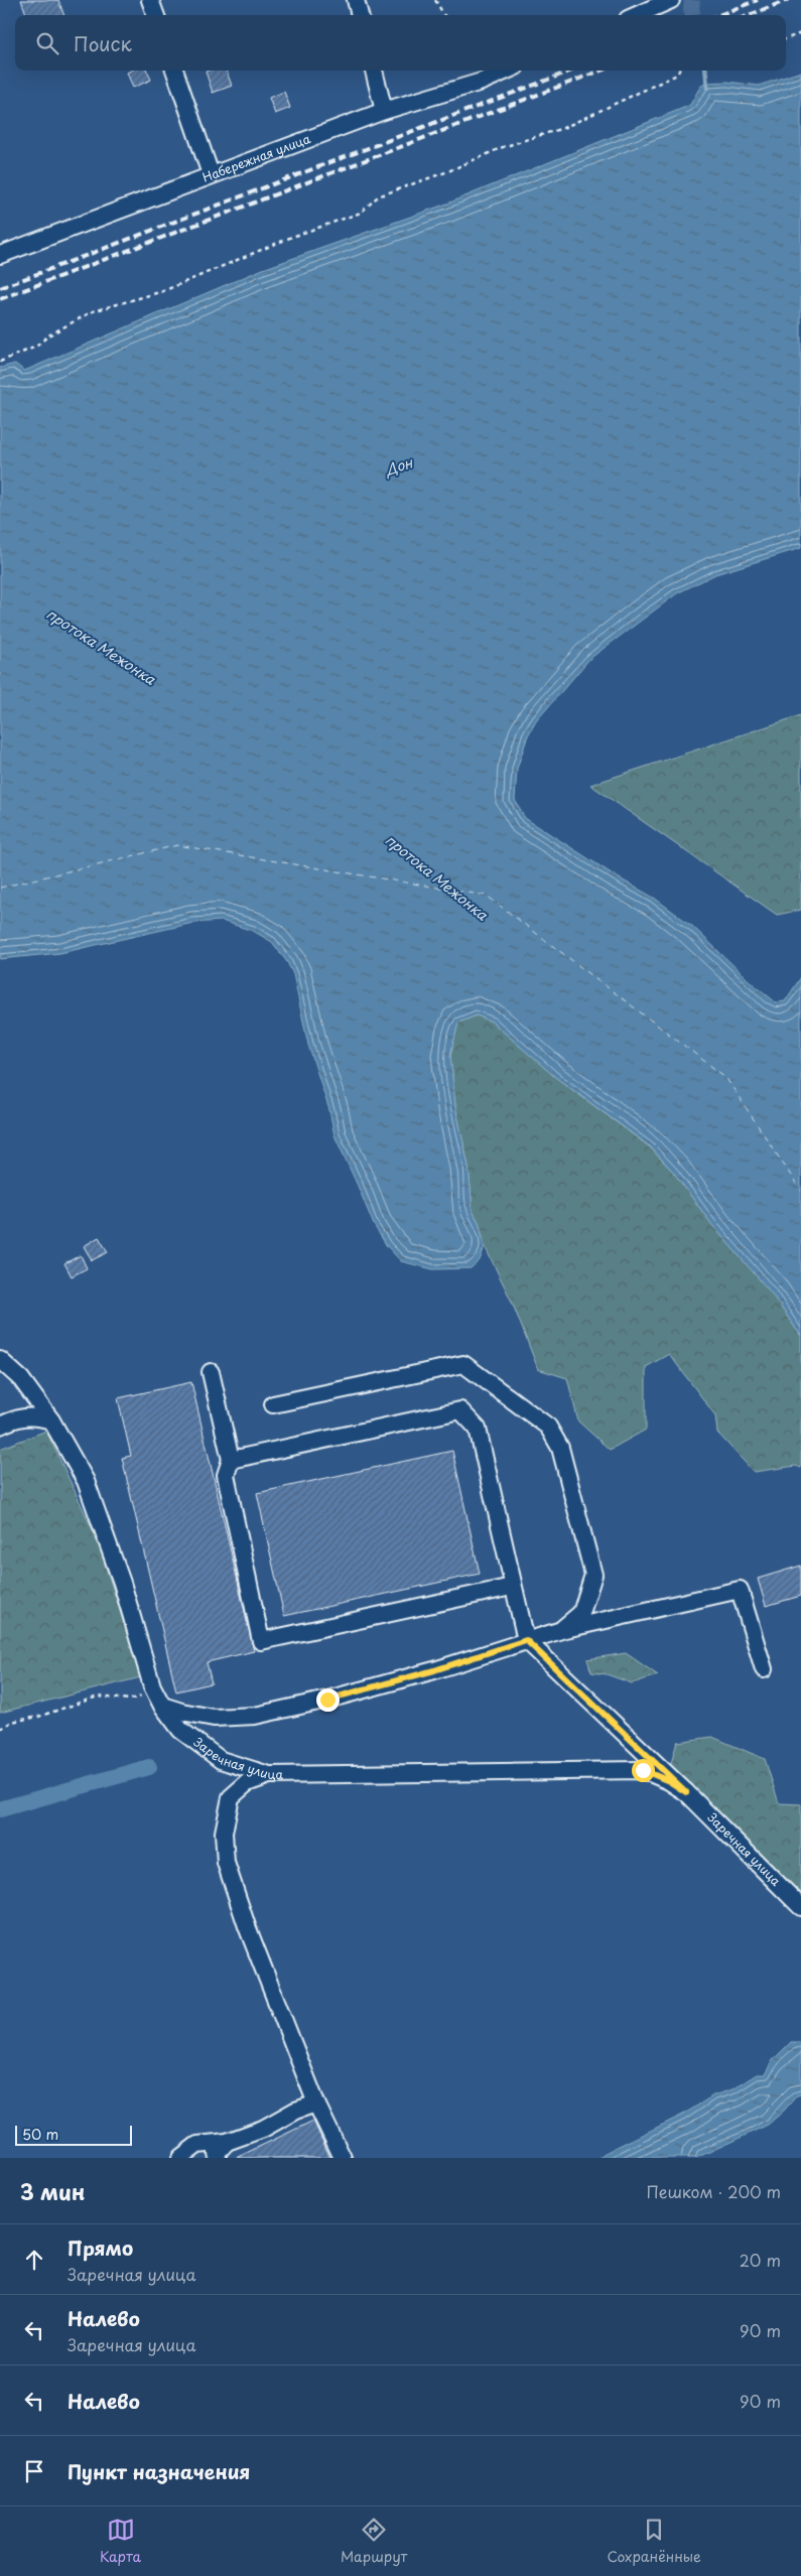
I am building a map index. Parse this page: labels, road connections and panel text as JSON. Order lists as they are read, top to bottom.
{
  "streets": {
    "street": ["Набережная улица", "Заречная улица"]
  },
  "water": ["Дон", "протока Межонка"],
  "scale_bar": "50 m",
  "page": {
    "search": "Поиск",
    "scale": "50 m",
    "heading": ["3 мин", "Пешком · 200 m"],
    "list": [
      ["Прямо", "Заречная улица", "20 m"],
      ["Налево", "Заречная улица", "90 m"],
      ["Налево", "90 m"],
      "Пункт назначения"
    ],
    "nav": ["Карта", "Маршрут", "Сохранённые"]
  }
}
